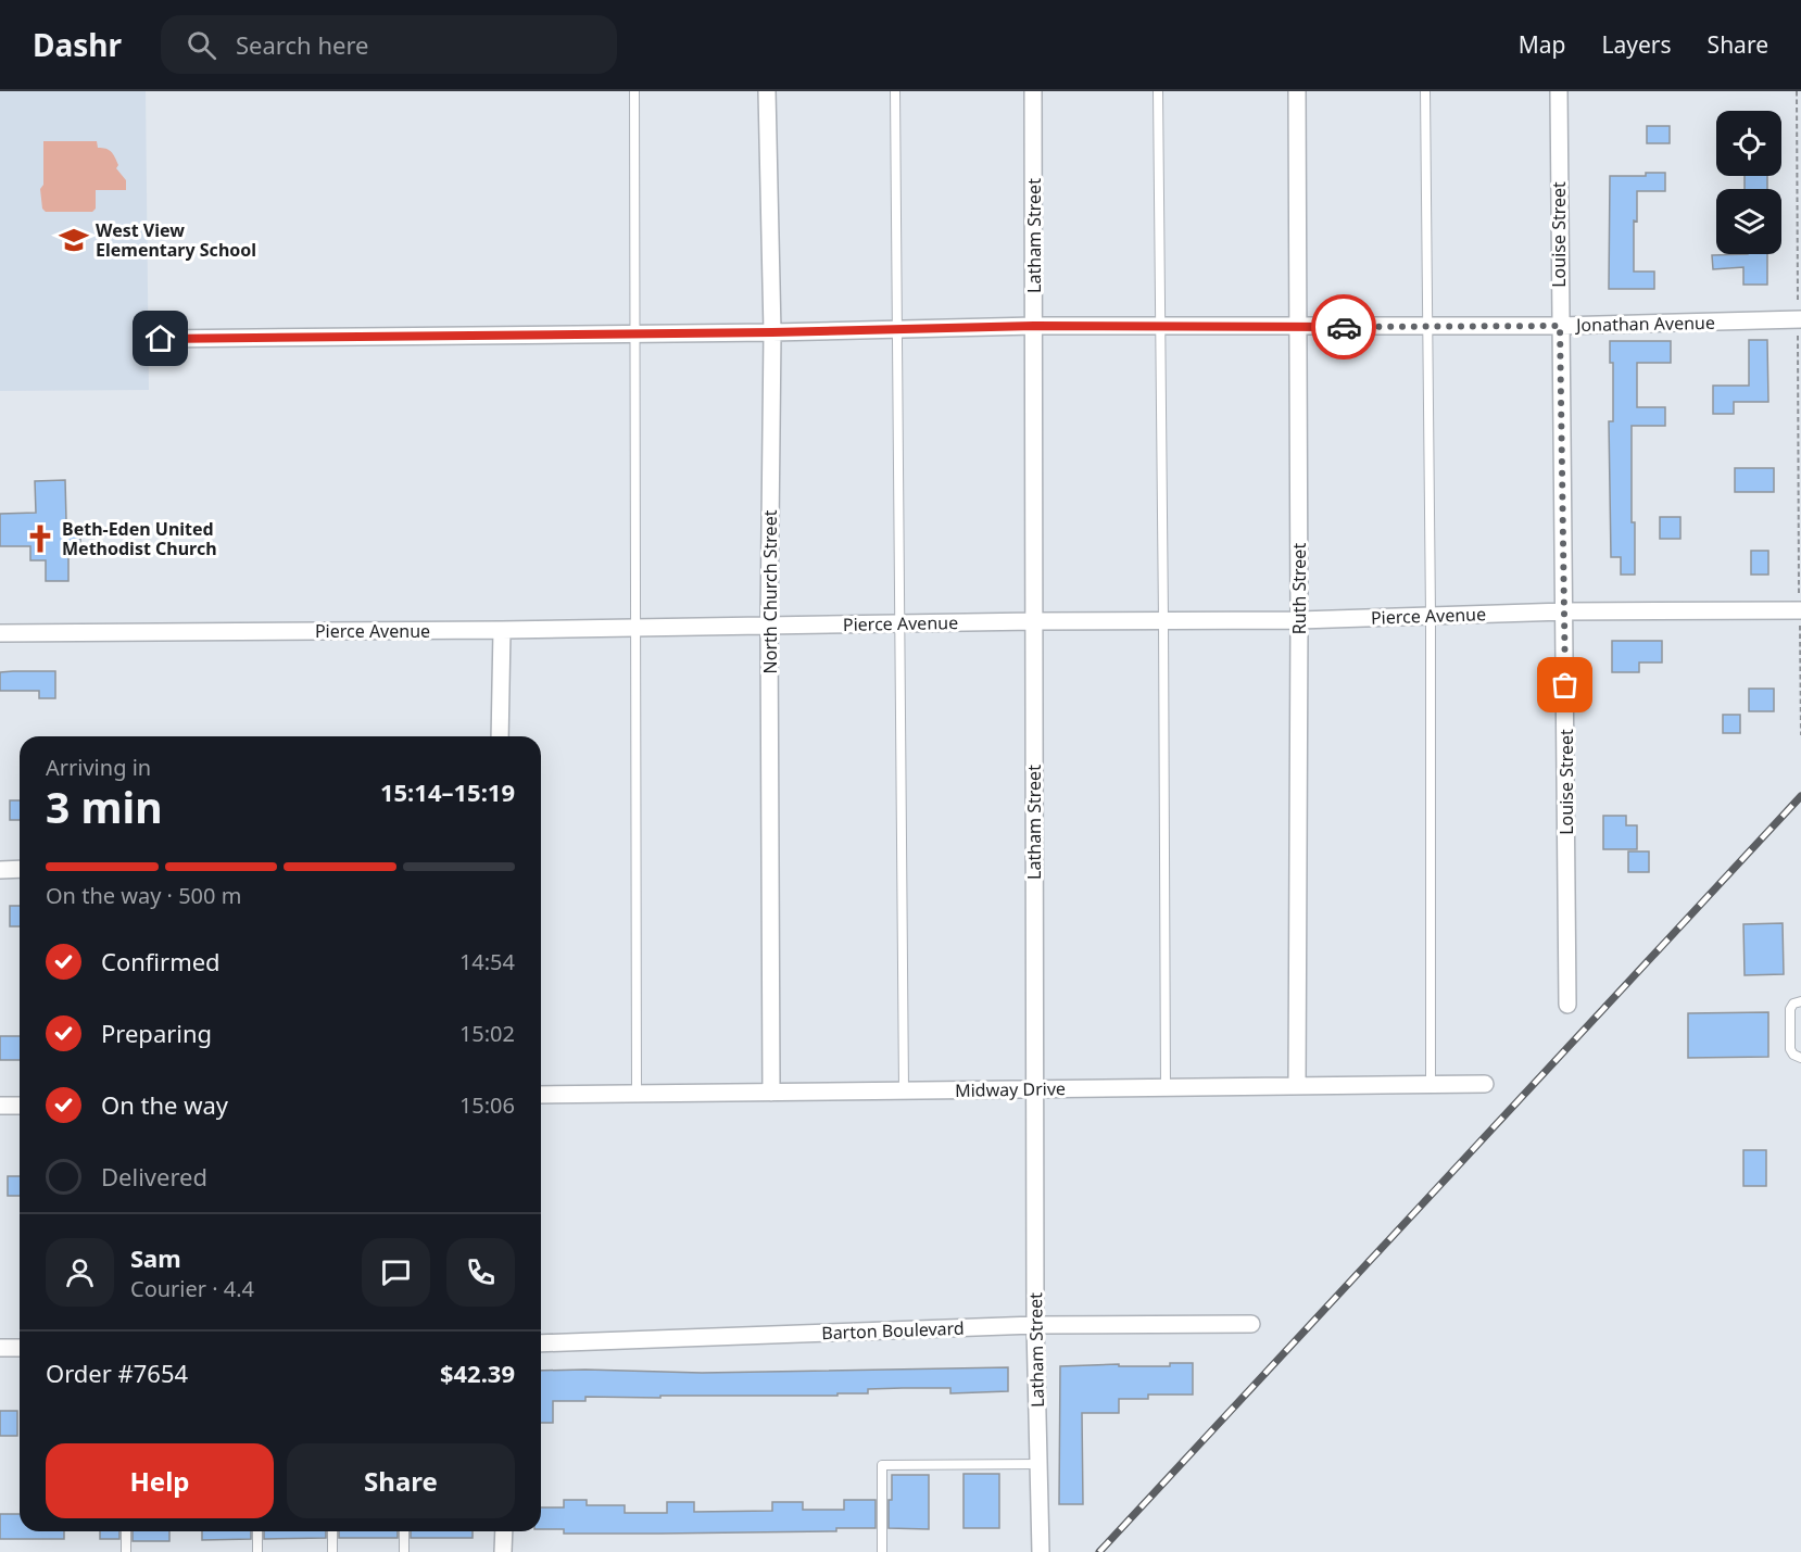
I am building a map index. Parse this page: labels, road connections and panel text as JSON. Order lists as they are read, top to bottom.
{
  "streets": {
    "street": [
      "Louise Street",
      "Latham Street",
      "Jonathan Avenue",
      "Ruth Street",
      "North Church Street",
      "Pierce Avenue",
      "Midway Drive",
      "Barton Boulevard"
    ]
  },
  "crossings": [
    ["Louise Street", "Jonathan Avenue"],
    ["Louise Street", "Pierce Avenue"],
    ["Latham Street", "Jonathan Avenue"],
    ["Latham Street", "Pierce Avenue"],
    ["Latham Street", "Midway Drive"],
    ["Latham Street", "Barton Boulevard"],
    ["Jonathan Avenue", "Ruth Street"],
    ["Jonathan Avenue", "North Church Street"],
    ["Ruth Street", "Pierce Avenue"],
    ["Ruth Street", "Midway Drive"],
    ["North Church Street", "Pierce Avenue"],
    ["North Church Street", "Midway Drive"]
  ],
  "places": {
    "school or university": ["West View Elementary School"],
    "church": ["Beth-Eden United Methodist Church"]
  },
  "page": {
    "header": "Dashr",
    "search": "Search here",
    "nav": ["Map", "Layers", "Share"],
    "heading": ["3 min", "Arriving in", "15:14–15:19"],
    "panel": [
      "Sam",
      "Courier · 4.4",
      "Order #7654",
      "$42.39"
    ],
    "bar": "On the way · 500 m",
    "list": [
      ["Confirmed", "14:54"],
      ["Preparing", "15:02"],
      ["On the way", "15:06"],
      "Delivered"
    ],
    "buttons": ["Help", "Share"]
  }
}
